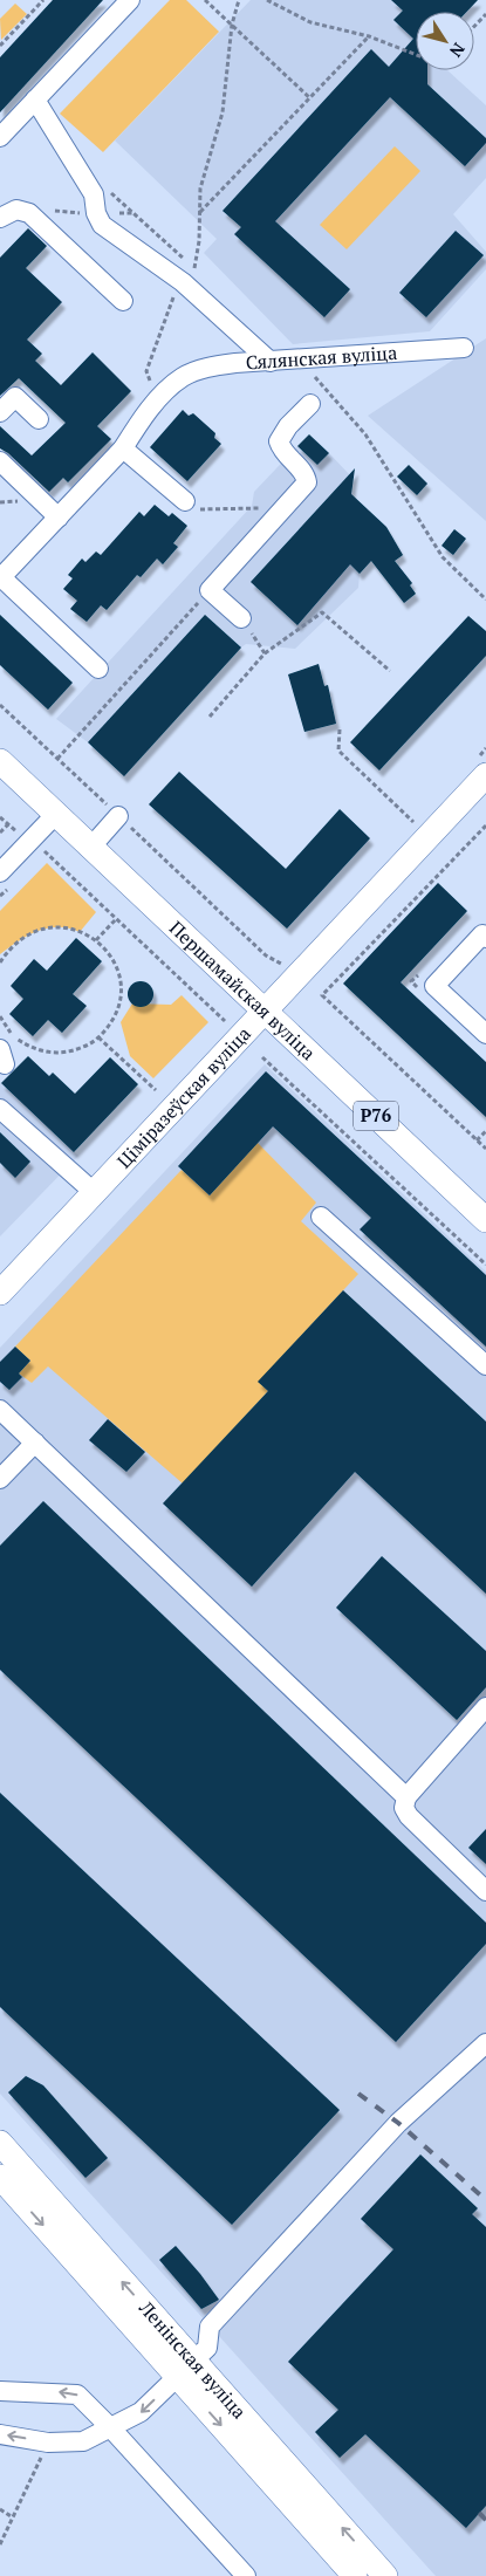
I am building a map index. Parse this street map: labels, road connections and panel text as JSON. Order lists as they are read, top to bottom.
{
  "streets": {
    "main road": [
      "Першамайская вуліца",
      "Ціміразеўская вуліца",
      "Р76",
      "Ленінская вуліца"
    ],
    "street": ["Сялянская вуліца"]
  },
  "crossings": [
    ["Першамайская вуліца", "Ціміразеўская вуліца"]
  ],
  "north": "bottom right"
}
